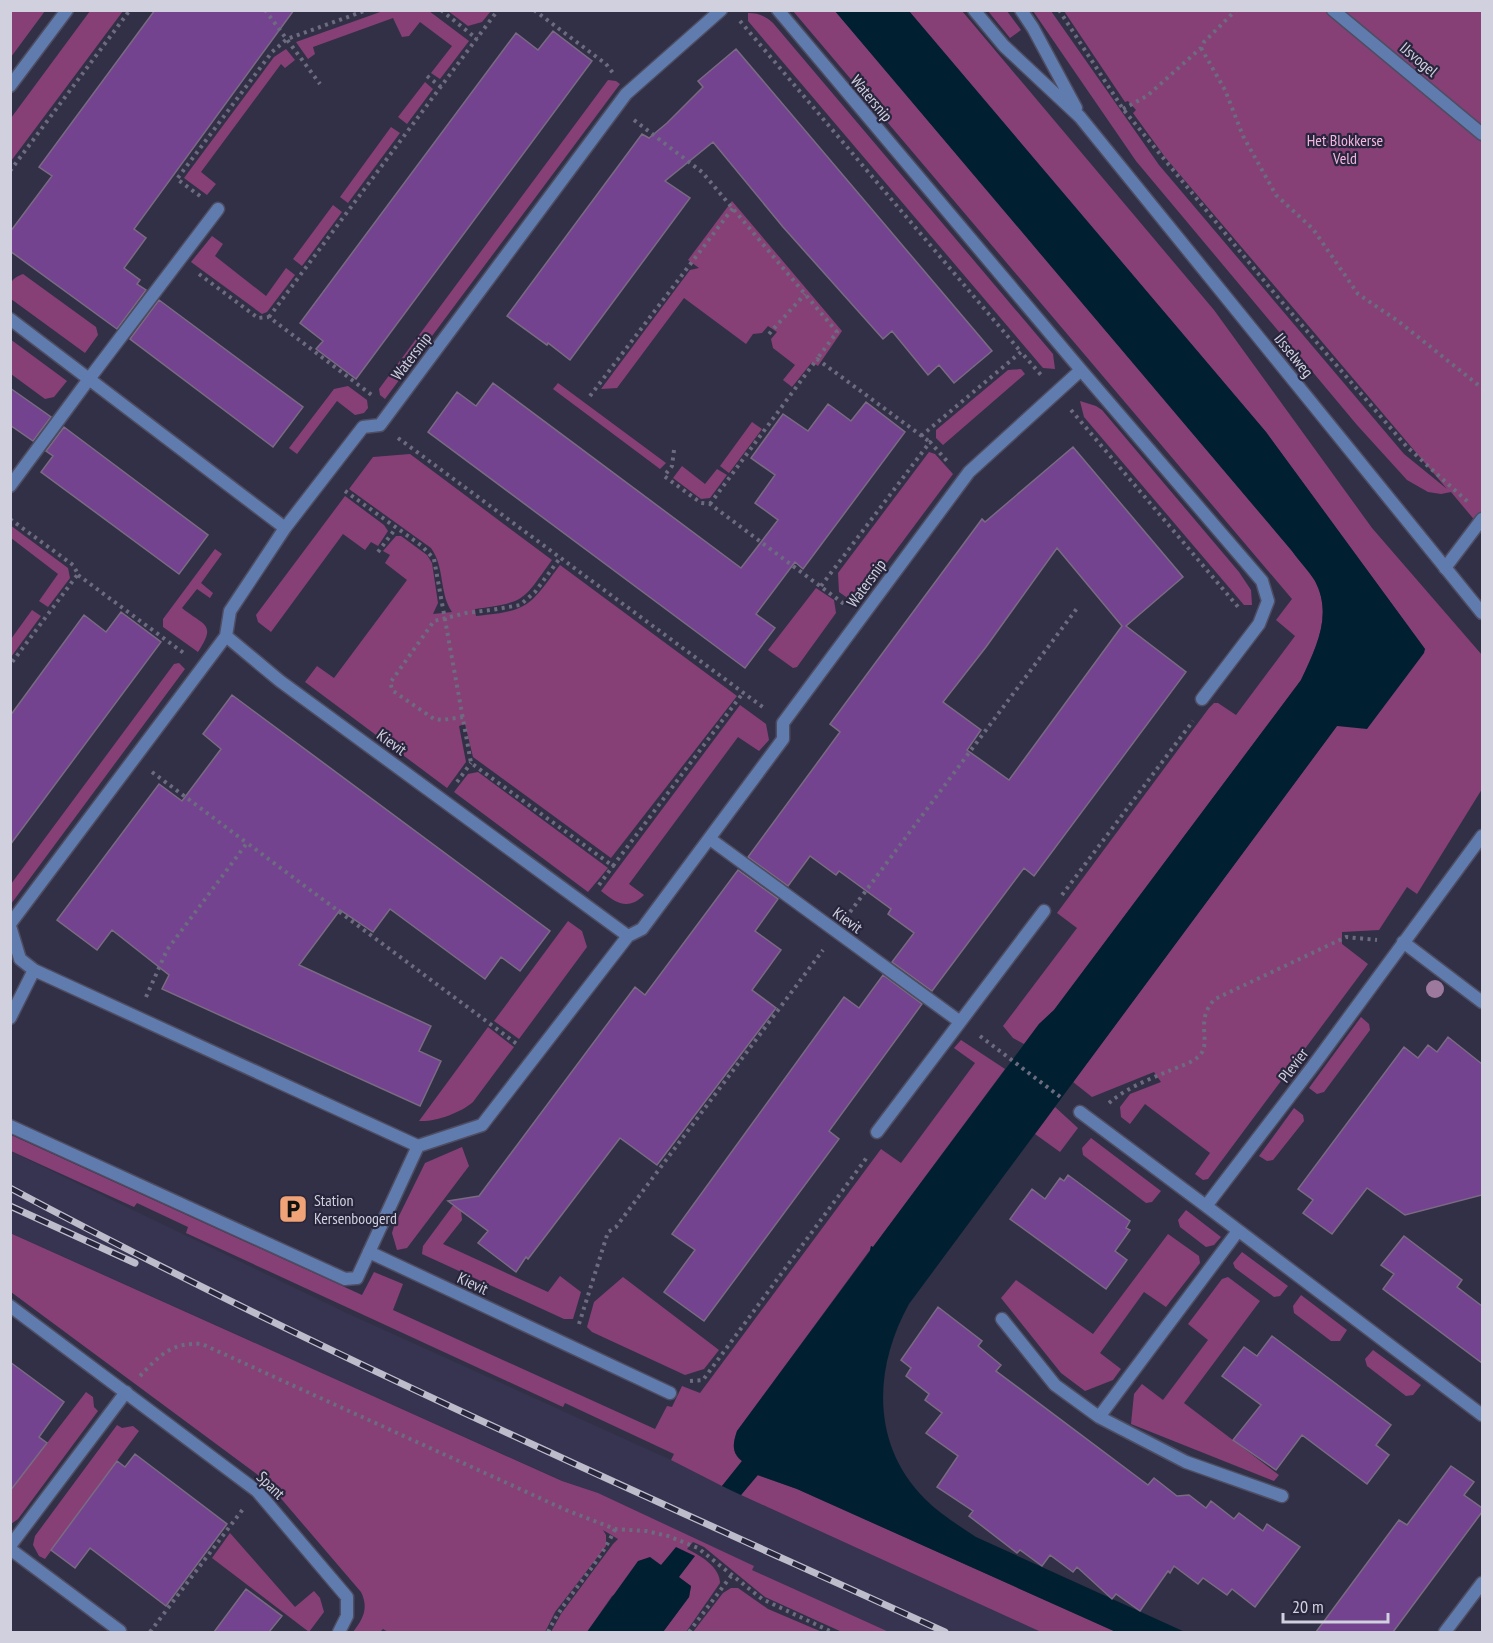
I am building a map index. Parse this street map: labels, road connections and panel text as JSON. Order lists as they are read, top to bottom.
{
  "streets": {
    "street": [
      "IJsvogel",
      "Watersnip",
      "IJsselweg",
      "Kievit",
      "Plevier",
      "Spant"
    ]
  },
  "crossings": [
    ["Watersnip", "Kievit"]
  ],
  "parks": ["Het Blokkerse Veld"],
  "places": {
    "parking": ["Station Kersenboogerd"]
  },
  "scale_bar": "20 m"
}
